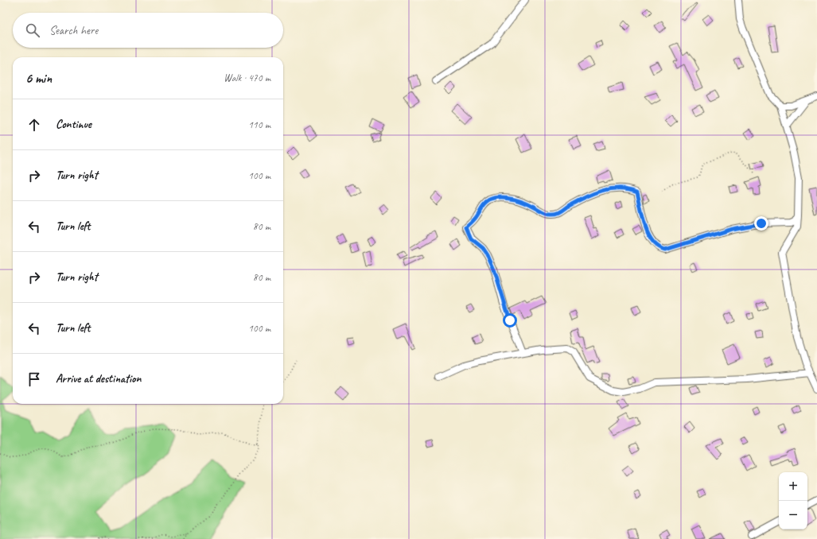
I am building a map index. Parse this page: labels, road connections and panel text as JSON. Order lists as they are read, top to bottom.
{
  "page": {
    "search": "Search here",
    "heading": ["6 min", "Walk · 470 m"],
    "list": [
      ["Continue", "110 m"],
      ["Turn right", "100 m"],
      ["Turn left", "80 m"],
      ["Turn right", "80 m"],
      ["Turn left", "100 m"],
      "Arrive at destination"
    ],
    "map_buttons": ["+", "−"]
  }
}
